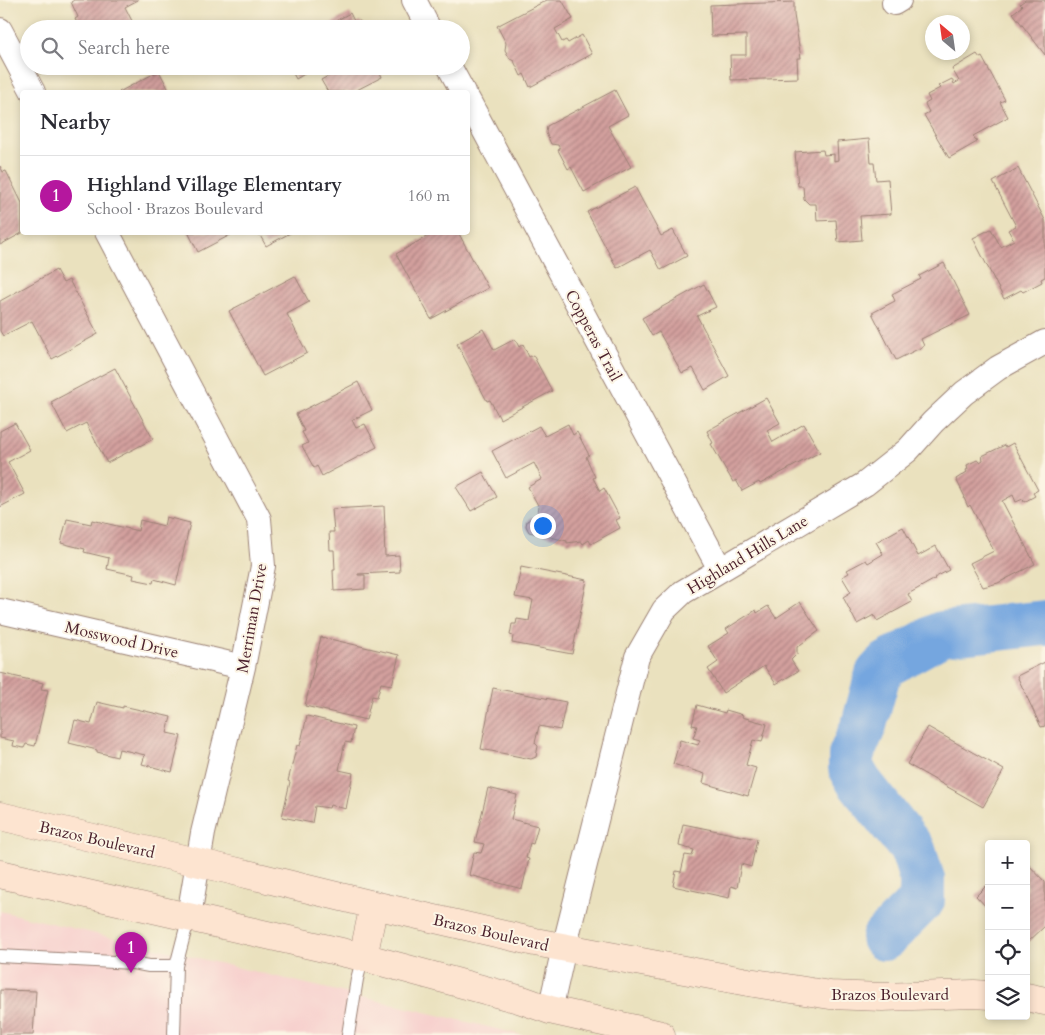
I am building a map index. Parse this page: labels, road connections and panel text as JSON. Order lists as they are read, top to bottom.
{
  "streets": {
    "main road": ["Brazos Boulevard"],
    "street": [
      "Copperas Trail",
      "Highland Hills Lane",
      "Merriman Drive",
      "Mosswood Drive"
    ]
  },
  "crossings": [
    ["Copperas Trail", "Highland Hills Lane"],
    ["Highland Hills Lane", "Brazos Boulevard"],
    ["Merriman Drive", "Mosswood Drive"],
    ["Merriman Drive", "Brazos Boulevard"]
  ],
  "north": "top left",
  "page": {
    "search": "Search here",
    "heading": "Nearby",
    "list": [
      {
        "mark": "1",
        "name": "Highland Village Elementary",
        "note": "School · Brazos Boulevard",
        "value": "160 m"
      }
    ],
    "map_buttons": ["+", "−"],
    "pins": "1"
  }
}
